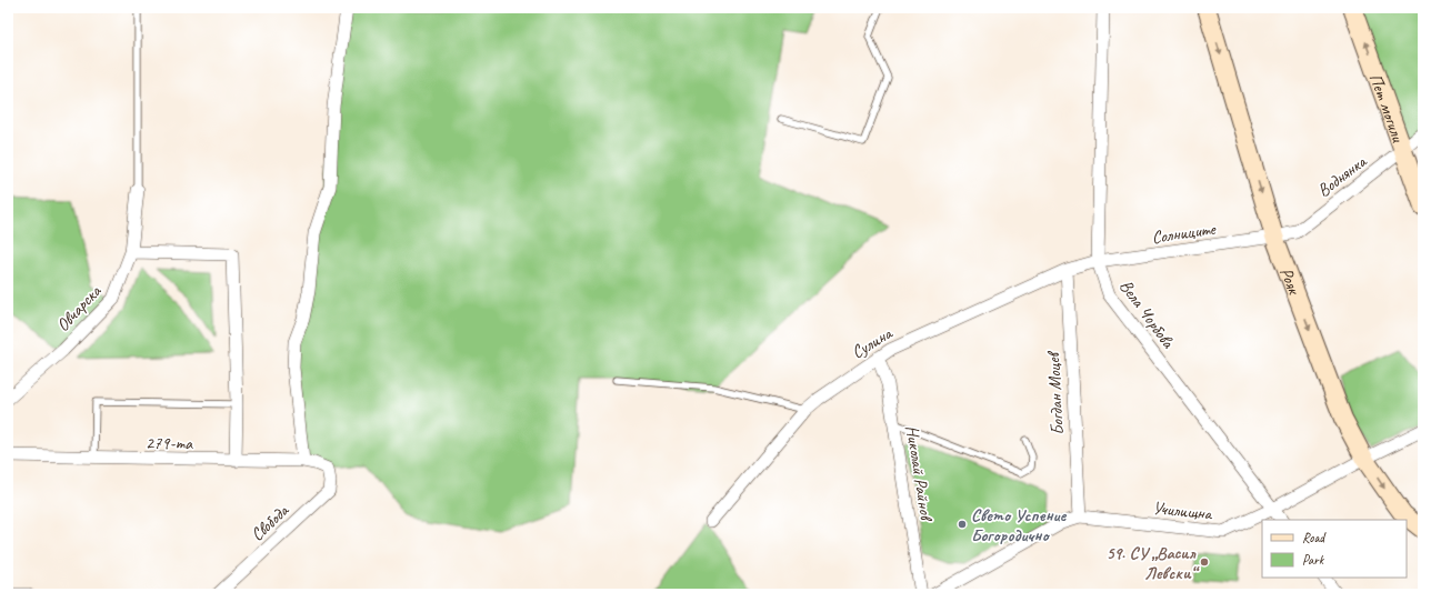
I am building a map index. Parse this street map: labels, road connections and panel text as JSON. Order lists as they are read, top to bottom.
{
  "streets": {
    "street": [
      "Пет могили",
      "Воднянка",
      "Солниците",
      "Рояк",
      "Овчарска",
      "Вела Чорбова",
      "Сулина",
      "Богдан Моцев",
      "279-та",
      "Николай Райнов",
      "Училищна",
      "Свобода"
    ]
  },
  "crossings": [
    ["Пет могили", "Воднянка"],
    ["Воднянка", "Солниците"],
    ["Воднянка", "Рояк"],
    ["Солниците", "Рояк"],
    ["Солниците", "Вела Чорбова"],
    ["Солниците", "Сулина"],
    ["Рояк", "Училищна"],
    ["Вела Чорбова", "Сулина"],
    ["Вела Чорбова", "Училищна"],
    ["Сулина", "Богдан Моцев"],
    ["Сулина", "Николай Райнов"],
    ["Богдан Моцев", "Училищна"],
    ["279-та", "Свобода"]
  ],
  "one_way": ["Пет могили", "Рояк"],
  "places": ["Свето Успение Богородично", "59. СУ „Васил Левски“"],
  "legend": ["Road", "Park"]
}
